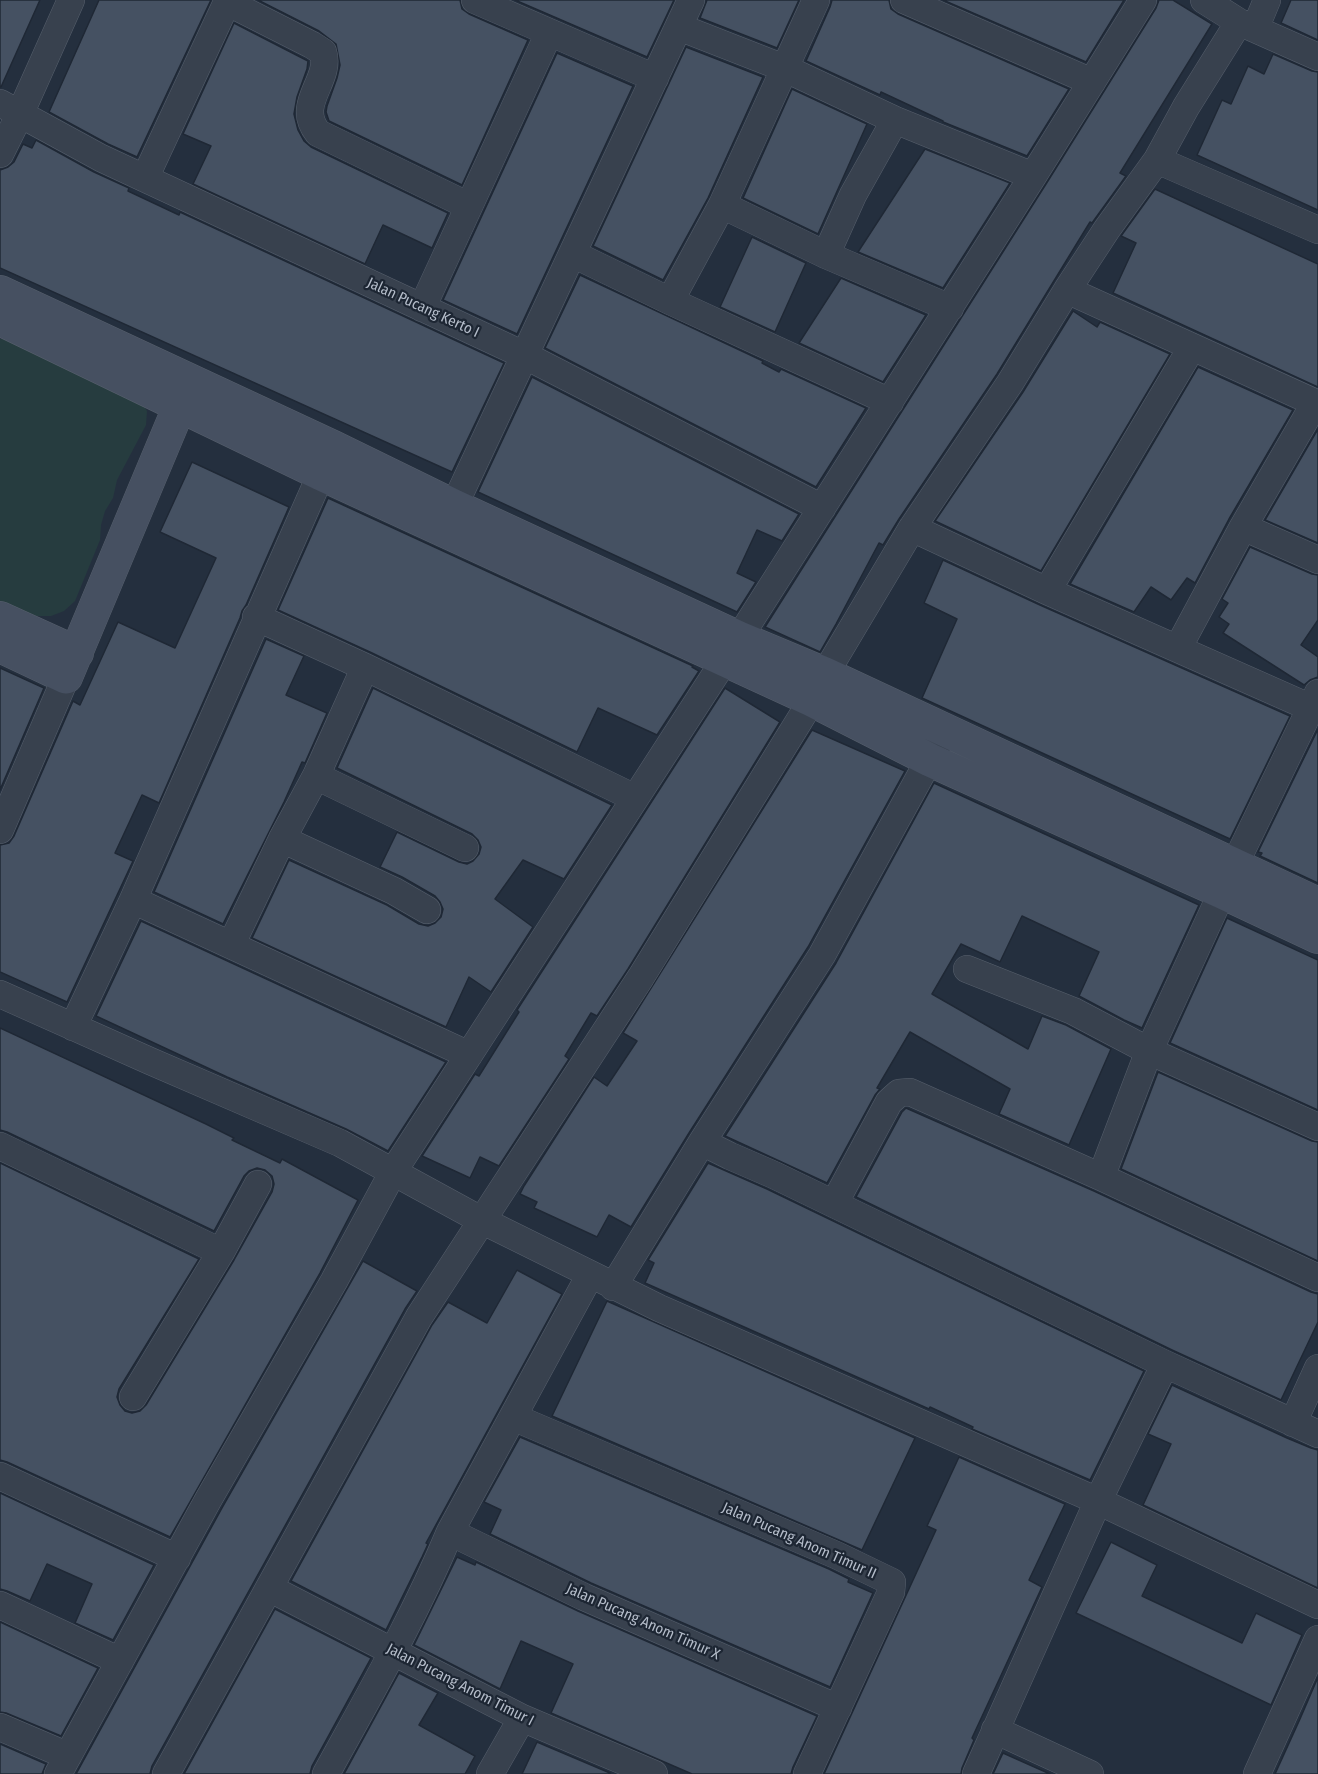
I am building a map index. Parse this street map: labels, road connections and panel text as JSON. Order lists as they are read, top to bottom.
{
  "streets": {
    "street": [
      "Jalan Pucang Kerto I",
      "Jalan Pucang Anom Timur II",
      "Jalan Pucang Anom Timur X",
      "Jalan Pucang Anom Timur I"
    ]
  },
  "crossings": [
    ["Jalan Pucang Anom Timur II", "Jalan Pucang Anom Timur X"]
  ]
}
